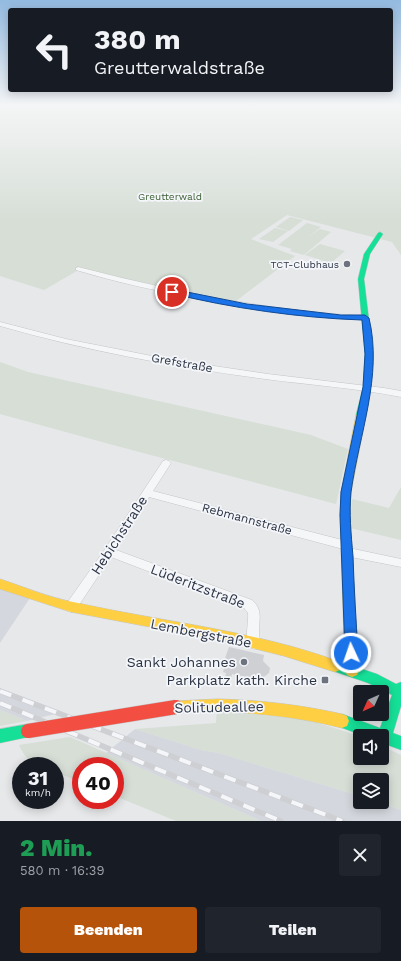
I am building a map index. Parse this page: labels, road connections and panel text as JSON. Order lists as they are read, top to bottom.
{
  "streets": {
    "street": [
      "Grefstraße",
      "Rebmannstraße",
      "Hebichstraße",
      "Lüderitzstraße",
      "Lembergstraße",
      "Solitudeallee"
    ]
  },
  "crossings": [
    ["Rebmannstraße", "Hebichstraße"],
    ["Hebichstraße", "Lüderitzstraße"],
    ["Hebichstraße", "Lembergstraße"],
    ["Lüderitzstraße", "Lembergstraße"]
  ],
  "parks": ["Greutterwald"],
  "places": {
    "other": ["TCT-Clubhaus", "Sankt Johannes"],
    "transit": ["Parkplatz kath. Kirche"]
  },
  "north": "bottom left",
  "page": {
    "turn": ["380 m", "Greutterwaldstraße"],
    "speed": "31 km/h",
    "limit": "40",
    "heading": ["2 Min.", "580 m · 16:39"],
    "buttons": ["Beenden", "Teilen"]
  }
}
